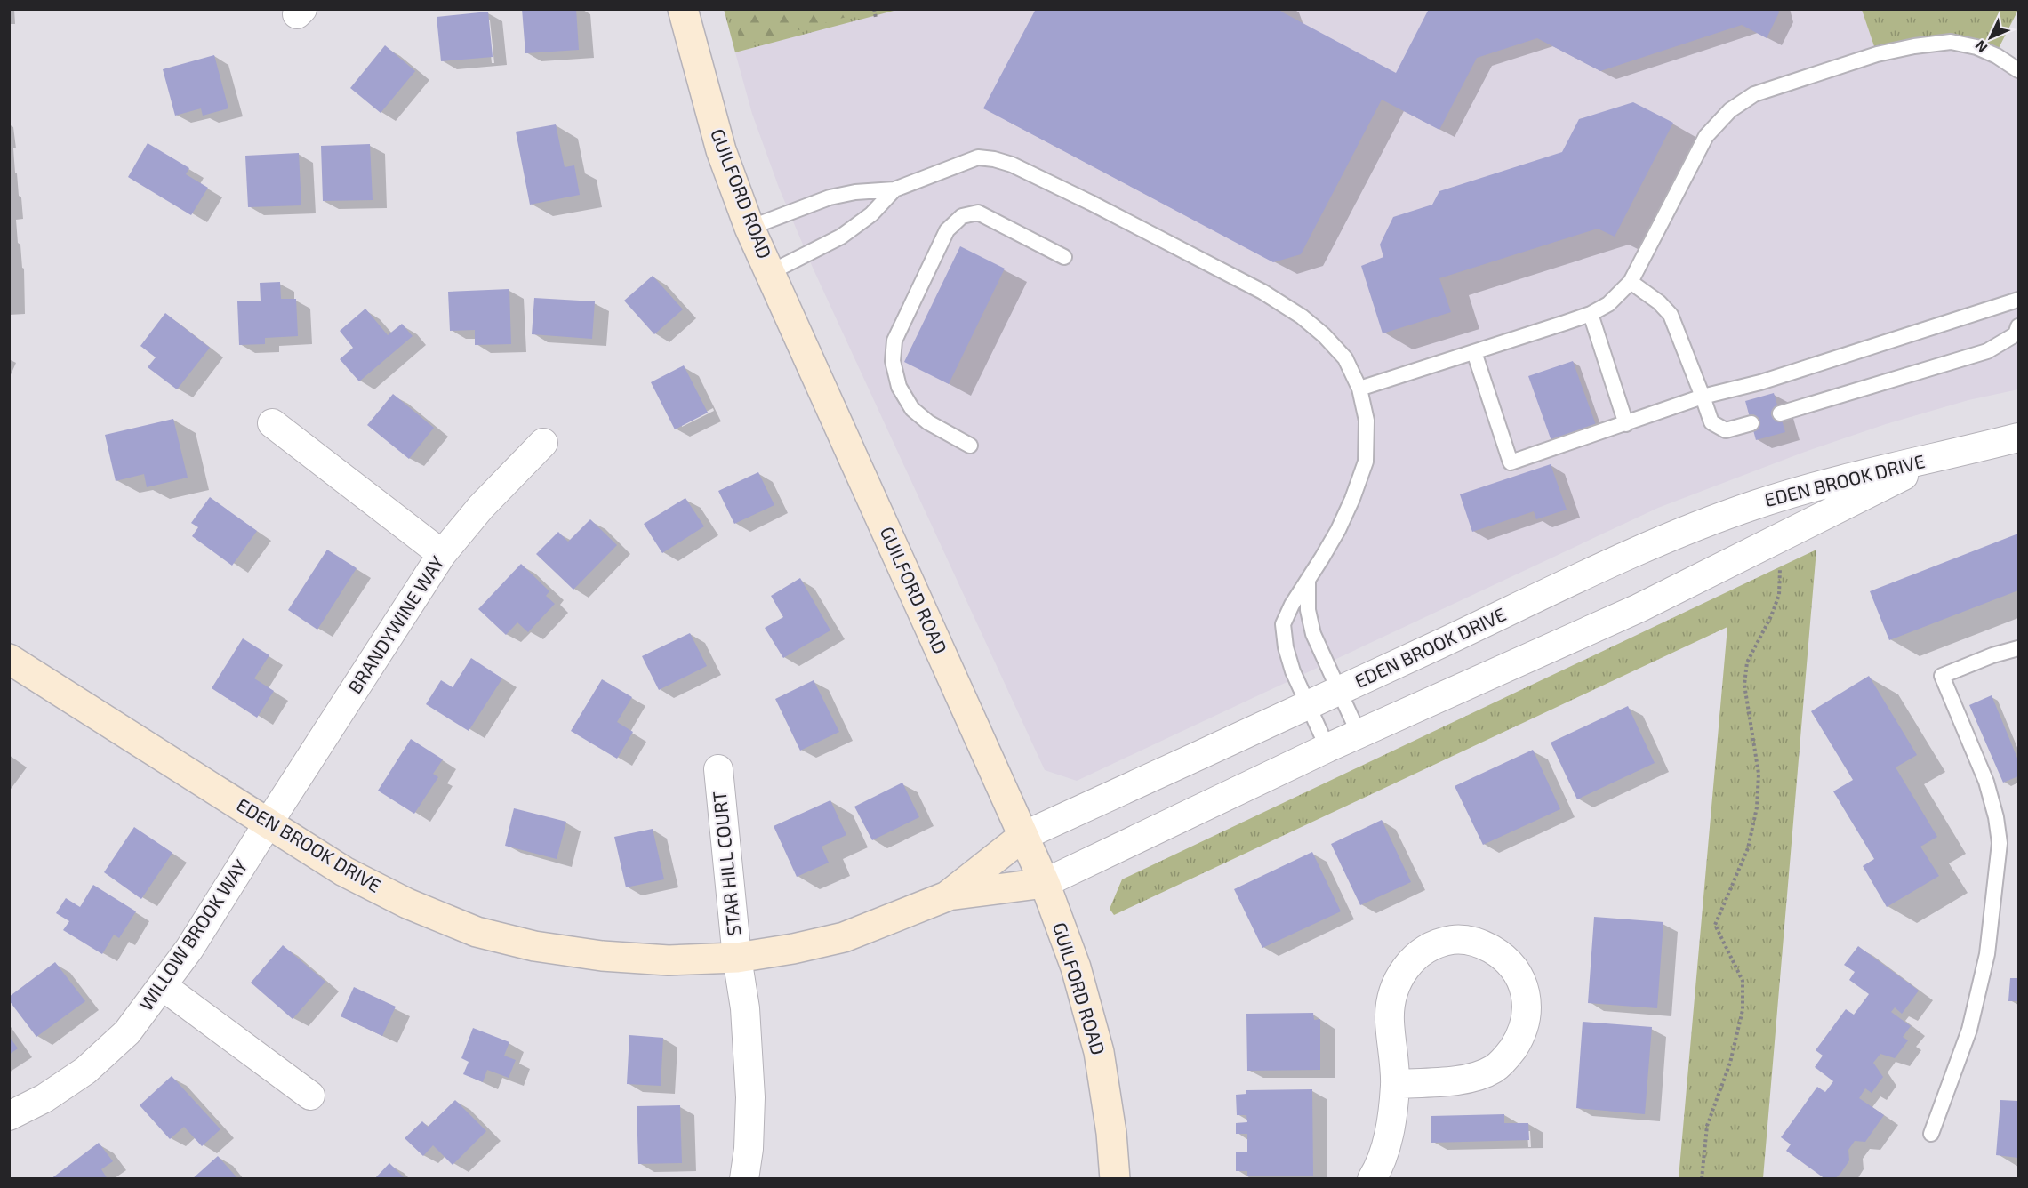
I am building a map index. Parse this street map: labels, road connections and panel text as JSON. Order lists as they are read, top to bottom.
{
  "streets": {
    "street": [
      "GUILFORD ROAD",
      "EDEN BROOK DRIVE",
      "BRANDYWINE WAY",
      "STAR HILL COURT",
      "WILLOW BROOK WAY"
    ]
  },
  "crossings": [
    ["GUILFORD ROAD", "EDEN BROOK DRIVE"],
    ["EDEN BROOK DRIVE", "BRANDYWINE WAY"],
    ["EDEN BROOK DRIVE", "STAR HILL COURT"],
    ["EDEN BROOK DRIVE", "WILLOW BROOK WAY"],
    ["BRANDYWINE WAY", "WILLOW BROOK WAY"]
  ],
  "north": "bottom left"
}
